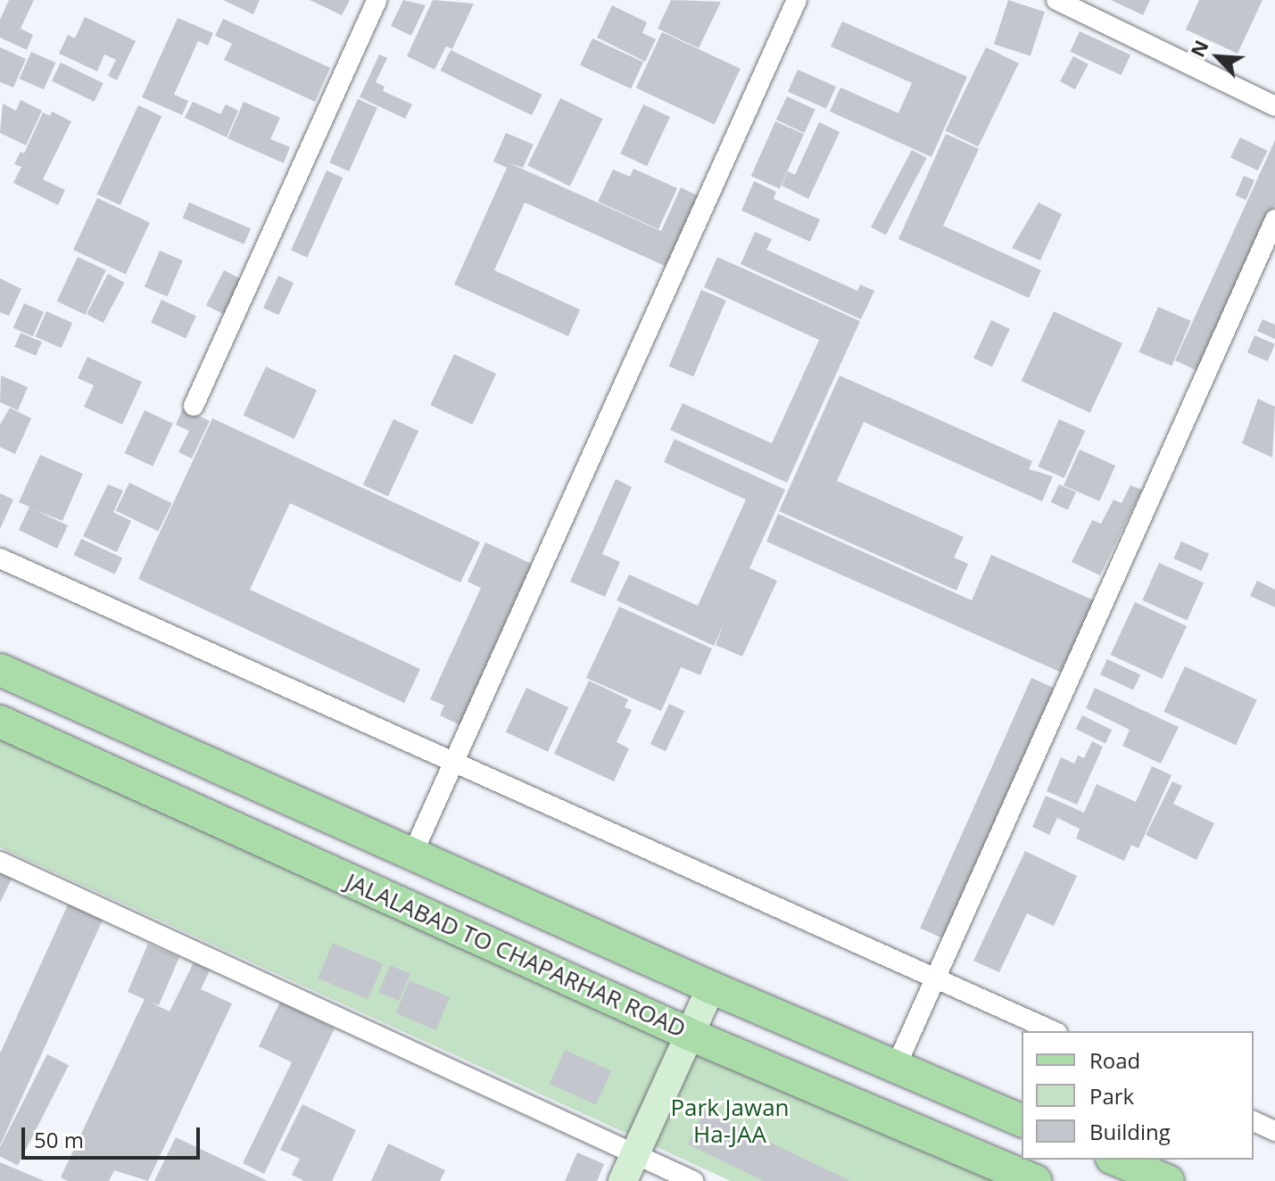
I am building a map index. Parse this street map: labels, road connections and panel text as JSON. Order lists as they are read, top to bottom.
{
  "streets": {
    "main road": ["JALALABAD TO CHAPARHAR ROAD"]
  },
  "parks": ["Park Jawan Ha-JAA"],
  "legend": ["Road", "Park", "Building"],
  "scale_bar": "50 m",
  "north": "top left"
}
